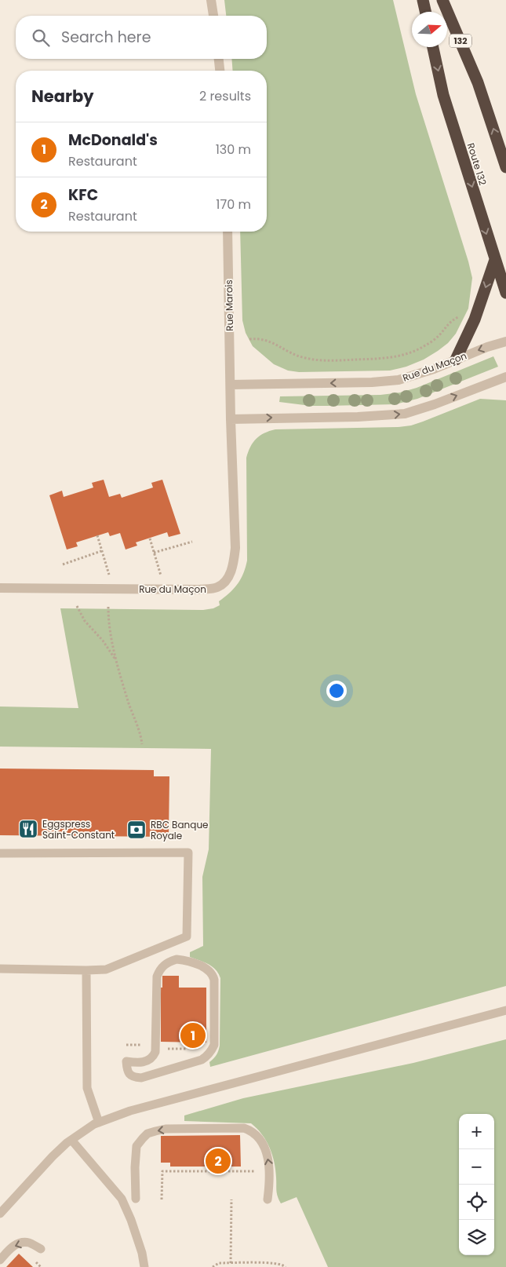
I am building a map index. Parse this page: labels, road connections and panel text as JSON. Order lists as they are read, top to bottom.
{
  "streets": {
    "highway": ["132", "Route 132"],
    "street": ["Rue Marois", "Rue du Maçon"]
  },
  "crossings": [
    ["Rue Marois", "Rue du Maçon"]
  ],
  "places": {
    "restaurant": ["Eggspress Saint-Constant"],
    "bank": ["RBC Banque Royale"]
  },
  "north": "right",
  "page": {
    "search": "Search here",
    "heading": ["Nearby", "2 results"],
    "list": [
      {
        "mark": "1",
        "name": "McDonald's",
        "note": "Restaurant",
        "value": "130 m"
      },
      {
        "mark": "2",
        "name": "KFC",
        "note": "Restaurant",
        "value": "170 m"
      }
    ],
    "pins": ["1", "2"],
    "map_buttons": ["+", "−"]
  }
}
